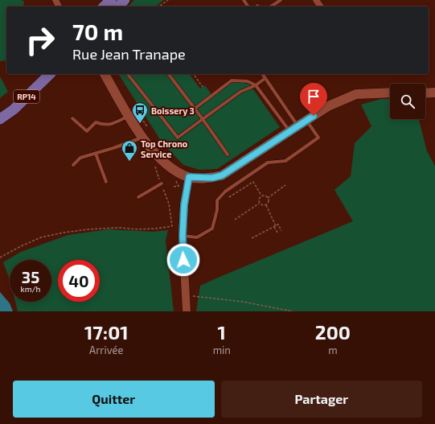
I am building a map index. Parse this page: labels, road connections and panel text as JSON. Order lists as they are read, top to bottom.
{
  "streets": {
    "main road": ["RP14"]
  },
  "places": {
    "bus stop": ["Boissery 3"],
    "shop": ["Top Chrono Service"]
  },
  "page": {
    "turn": ["70 m", "Rue Jean Tranape"],
    "speed": "35 km/h",
    "limit": "40",
    "eta": [
      "17:01",
      "Arrivée",
      "1",
      "min",
      "200",
      "m"
    ],
    "buttons": ["Quitter", "Partager"]
  }
}
